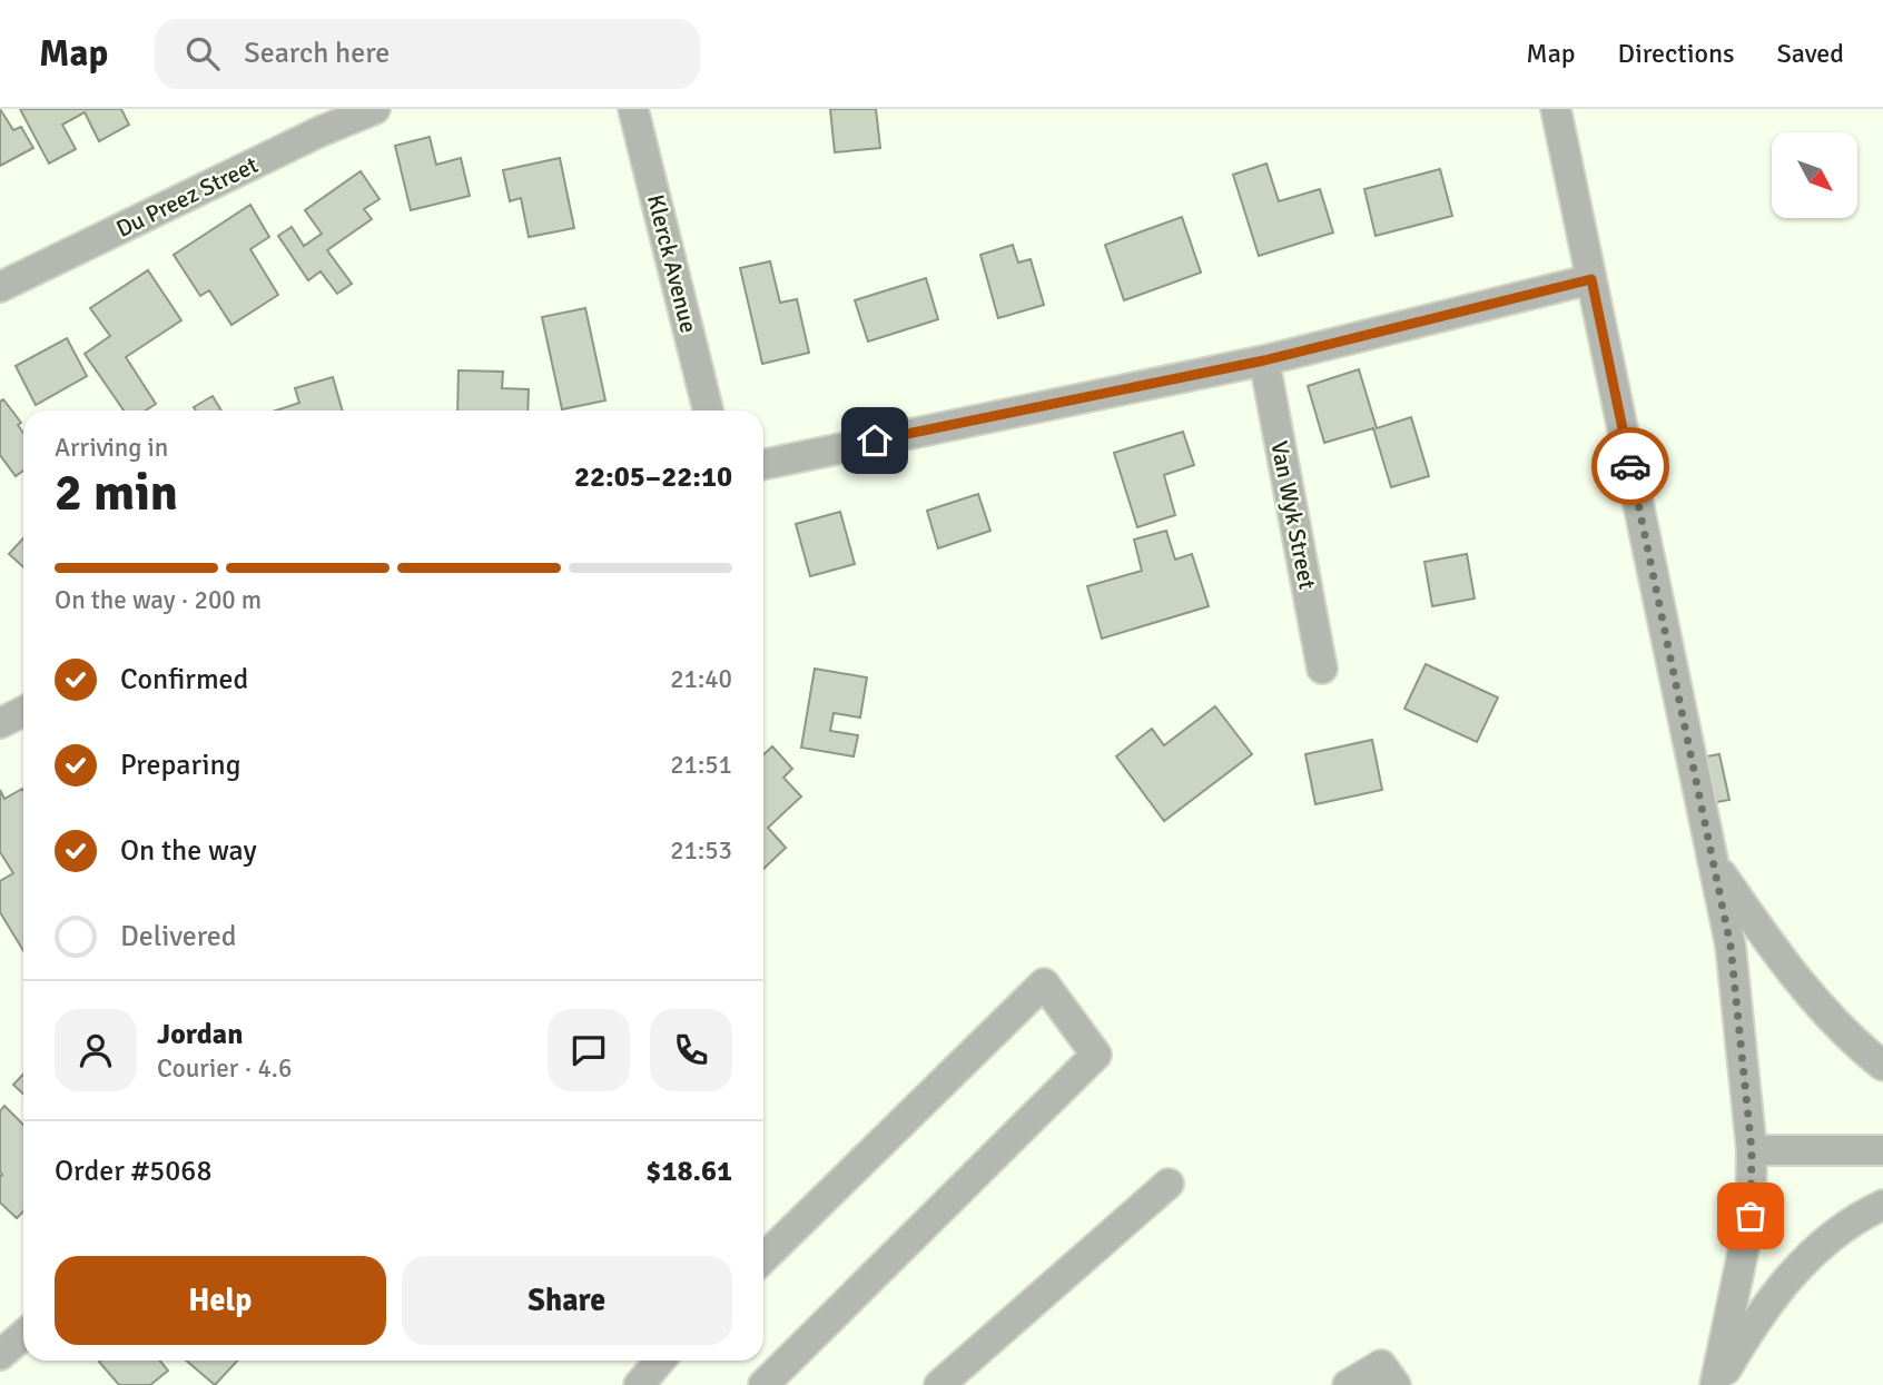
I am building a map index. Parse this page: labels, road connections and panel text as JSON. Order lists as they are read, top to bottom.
{
  "streets": {
    "street": ["Du Preez Street", "Klerck Avenue", "Van Wyk Street"]
  },
  "north": "bottom right",
  "page": {
    "header": "Map",
    "search": "Search here",
    "nav": ["Map", "Directions", "Saved"],
    "heading": ["2 min", "Arriving in", "22:05–22:10"],
    "panel": [
      "Jordan",
      "Courier · 4.6",
      "Order #5068",
      "$18.61"
    ],
    "bar": "On the way · 200 m",
    "list": [
      ["Confirmed", "21:40"],
      ["Preparing", "21:51"],
      ["On the way", "21:53"],
      "Delivered"
    ],
    "buttons": ["Help", "Share"]
  }
}
